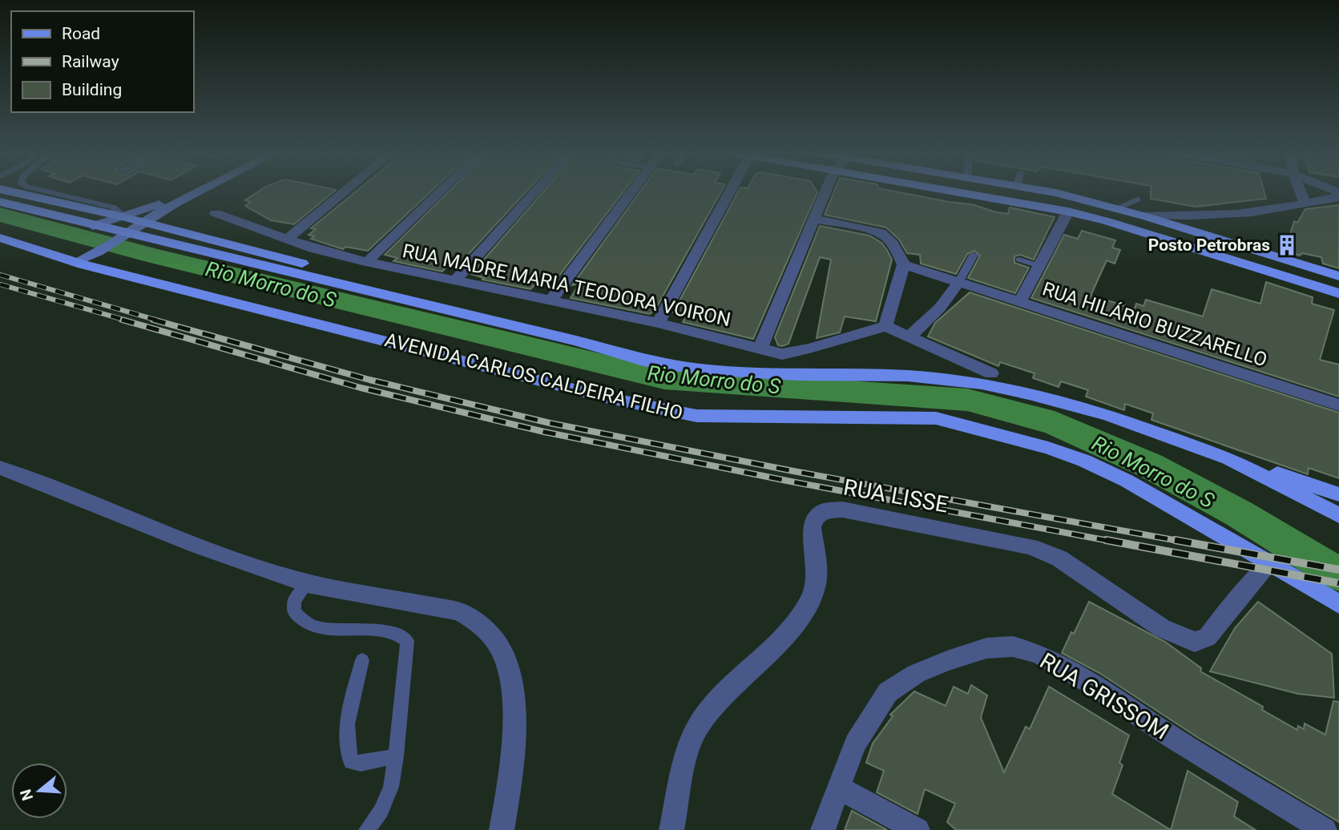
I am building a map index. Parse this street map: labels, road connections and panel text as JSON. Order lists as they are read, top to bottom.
{
  "streets": {
    "main road": ["AVENIDA CARLOS CALDEIRA FILHO"],
    "street": [
      "RUA MADRE MARIA TEODORA VOIRON",
      "RUA HILÁRIO BUZZARELLO",
      "RUA LISSE",
      "RUA GRISSOM"
    ]
  },
  "crossings": [
    ["AVENIDA CARLOS CALDEIRA FILHO", "RUA LISSE"]
  ],
  "water": ["Rio Morro do S"],
  "places": {
    "building": ["Posto Petrobras"]
  },
  "legend": ["Road", "Railway", "Building"],
  "north": "left"
}
